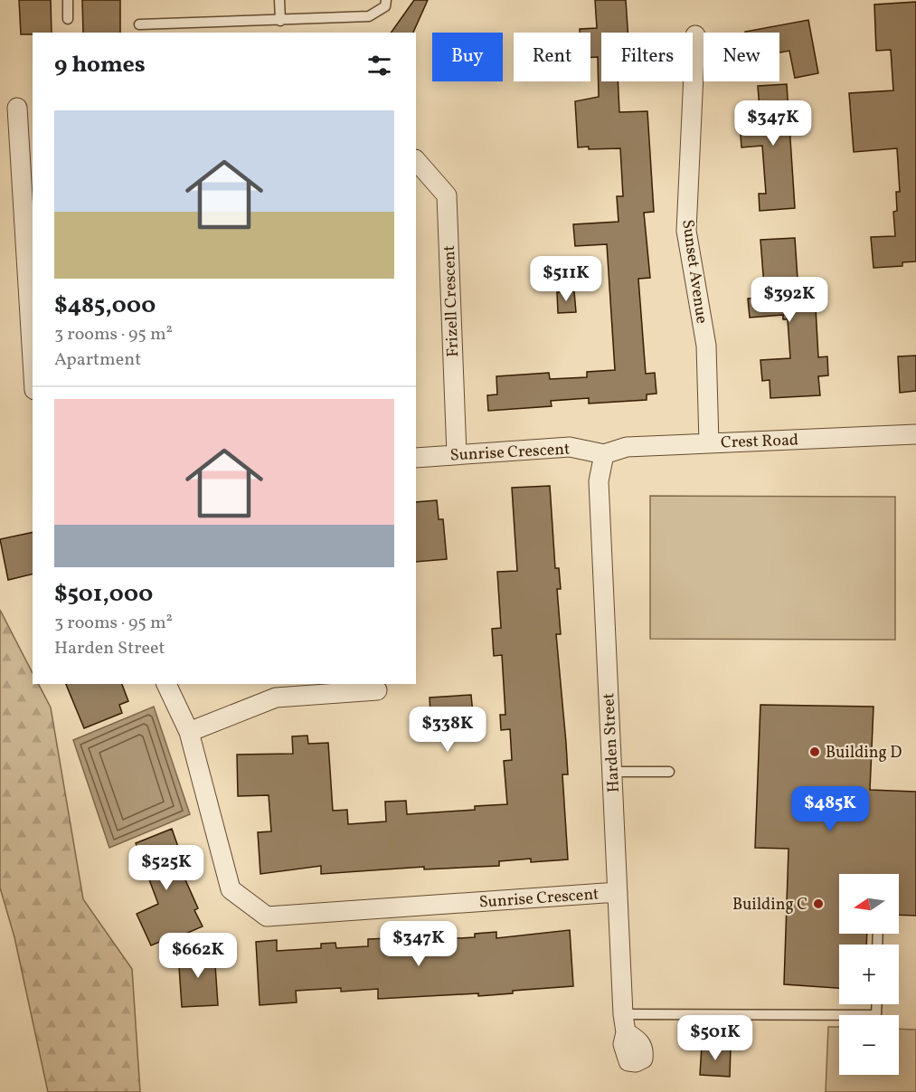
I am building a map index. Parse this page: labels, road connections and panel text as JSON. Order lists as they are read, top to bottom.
{
  "streets": {
    "street": [
      "Sunset Avenue",
      "Frizell Crescent",
      "Crest Road",
      "Sunrise Crescent",
      "Harden Street"
    ]
  },
  "crossings": [
    ["Sunset Avenue", "Crest Road"],
    ["Frizell Crescent", "Sunrise Crescent"],
    ["Crest Road", "Sunrise Crescent"],
    ["Crest Road", "Harden Street"],
    ["Sunrise Crescent", "Harden Street"]
  ],
  "places": ["Building D", "Building C"],
  "north": "left",
  "page": {
    "chip": [
      "Buy",
      "Rent",
      "Filters",
      "New"
    ],
    "heading": "9 homes",
    "list": [
      {
        "name": "$485,000",
        "note": "3 rooms · 95 m² · Apartment"
      },
      {
        "name": "$501,000",
        "note": "3 rooms · 95 m² · Harden Street"
      }
    ],
    "price": [
      "$347K",
      "$511K",
      "$392K",
      "$338K",
      "$485K",
      "$525K",
      "$347K",
      "$662K",
      "$501K"
    ],
    "map_buttons": ["+", "−"]
  }
}
